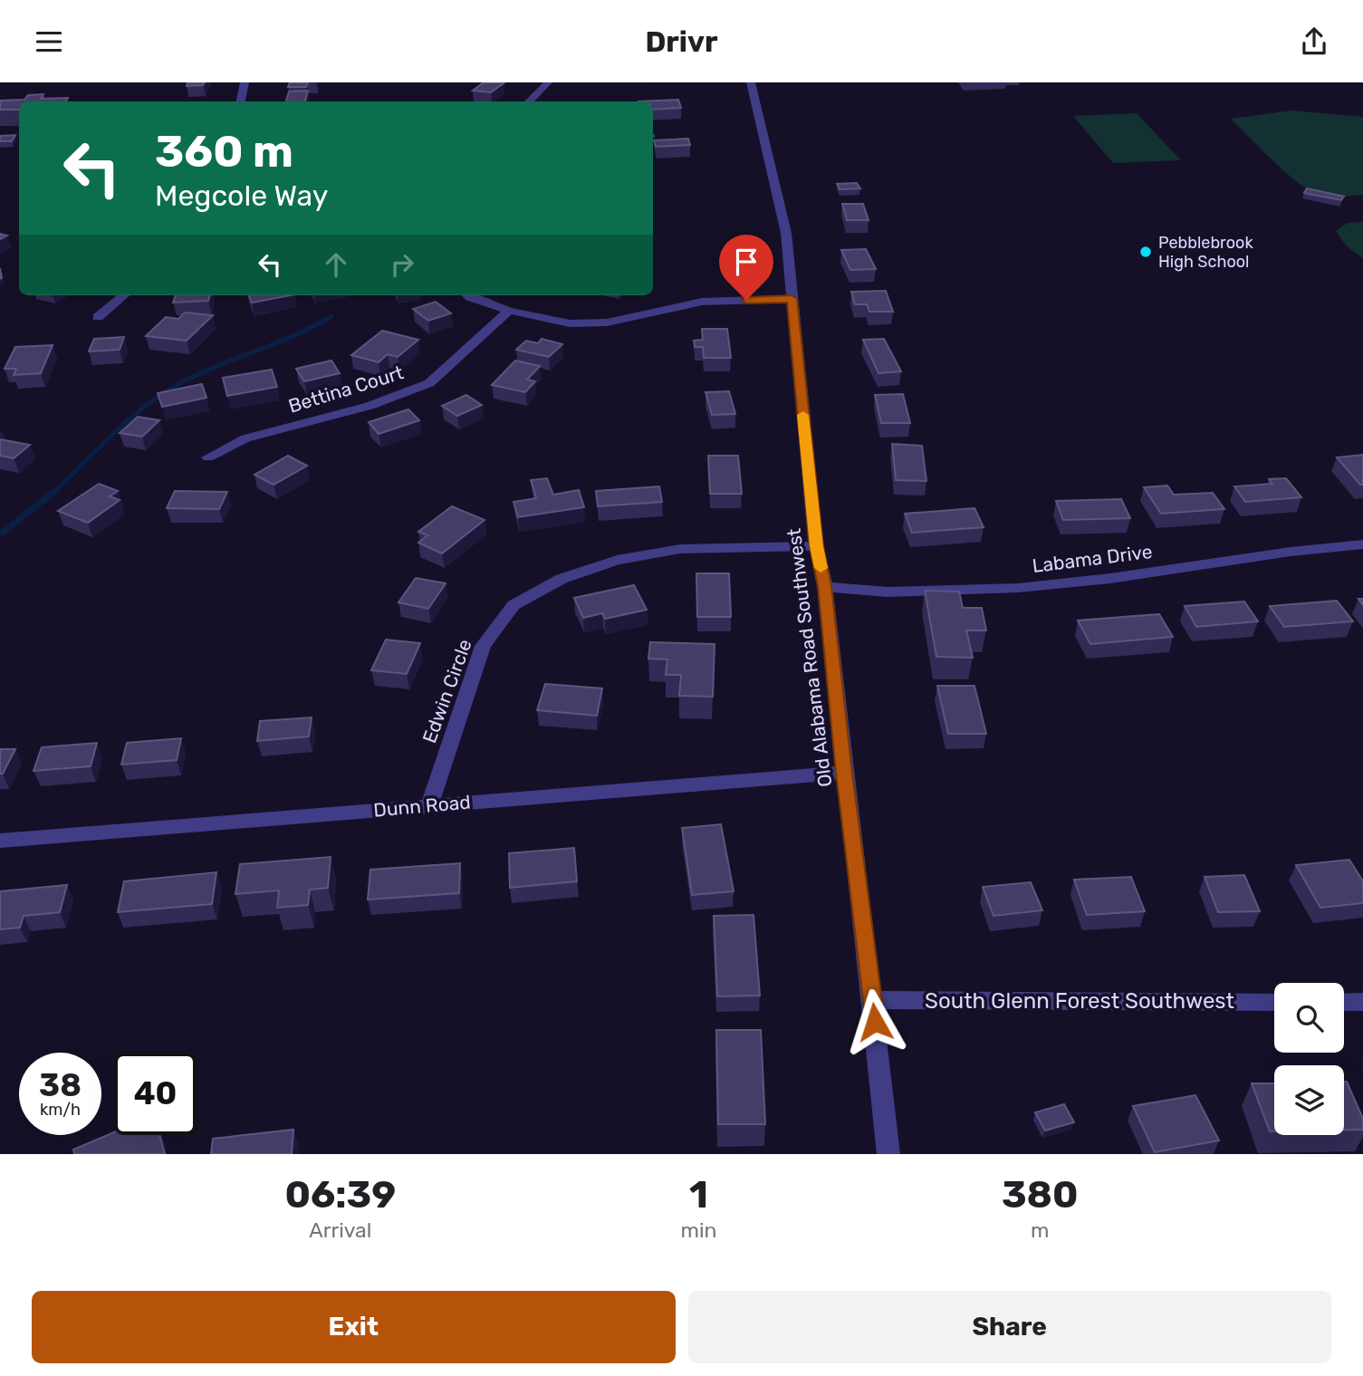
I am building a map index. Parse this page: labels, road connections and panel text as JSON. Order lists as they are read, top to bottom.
{
  "streets": {
    "street": [
      "Bettina Court",
      "Labama Drive",
      "Old Alabama Road Southwest",
      "Edwin Circle",
      "Dunn Road",
      "South Glenn Forest Southwest"
    ]
  },
  "crossings": [
    ["Labama Drive", "Old Alabama Road Southwest"],
    ["Old Alabama Road Southwest", "Edwin Circle"],
    ["Old Alabama Road Southwest", "Dunn Road"],
    ["Old Alabama Road Southwest", "South Glenn Forest Southwest"],
    ["Edwin Circle", "Dunn Road"]
  ],
  "places": ["Pebblebrook High School"],
  "page": {
    "header": "Drivr",
    "turn": ["360 m", "Megcole Way"],
    "speed": "38 km/h",
    "limit": "40",
    "eta": [
      "06:39",
      "Arrival",
      "1",
      "min",
      "380",
      "m"
    ],
    "buttons": ["Exit", "Share"]
  }
}
